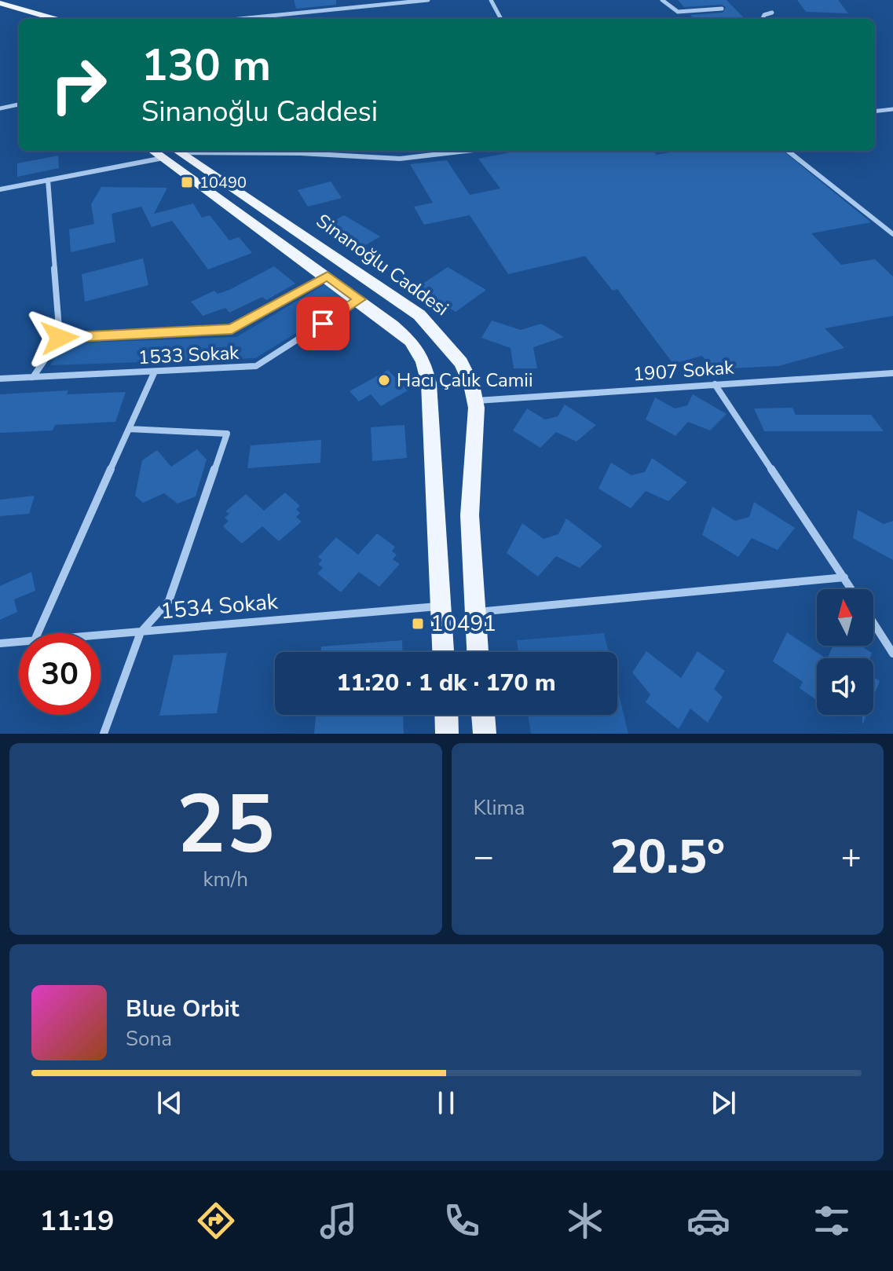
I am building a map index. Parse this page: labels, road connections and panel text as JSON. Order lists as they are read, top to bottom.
{
  "streets": {
    "main road": ["Si̇nanoğlu Caddesi"],
    "street": ["1533 Sokak", "1907 Sokak", "1534 Sokak"]
  },
  "crossings": [
    ["Si̇nanoğlu Caddesi", "1533 Sokak"],
    ["Si̇nanoğlu Caddesi", "1907 Sokak"],
    ["Si̇nanoğlu Caddesi", "1534 Sokak"]
  ],
  "places": {
    "transit": ["10490", "10491"],
    "other": ["Hacı Çalık Camii"]
  },
  "north": "top",
  "page": {
    "turn": ["130 m", "Si̇nanoğlu Caddesi"],
    "limit": "30",
    "trip": "11:20 · 1 dk · 170 m",
    "tile": [
      ["25", "km/h"],
      "Klima"
    ],
    "heat": ["−", "20.5°", "+"],
    "song": ["Blue Orbit", "Sona"],
    "tabs": "11:19"
  }
}
